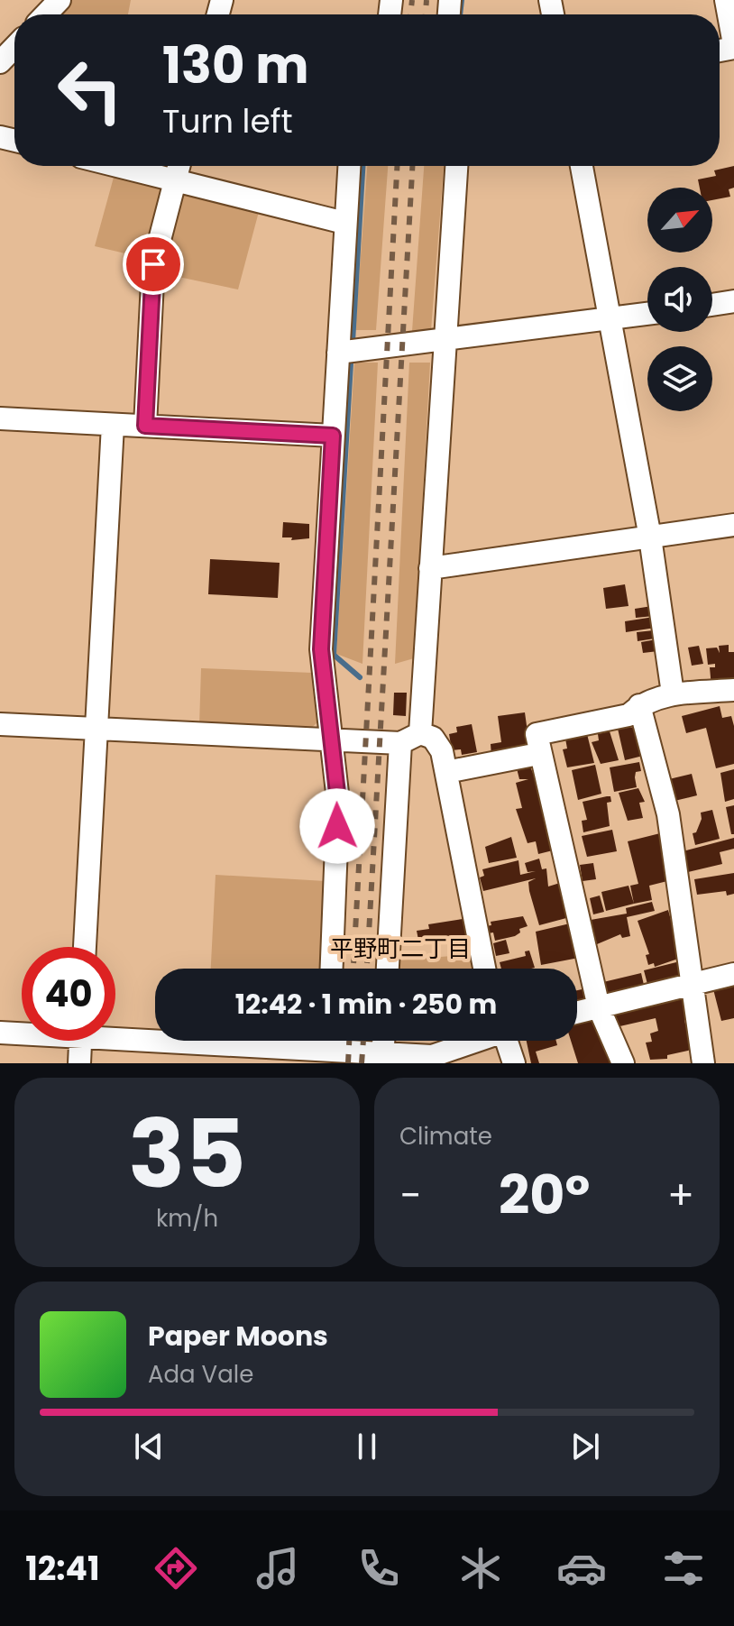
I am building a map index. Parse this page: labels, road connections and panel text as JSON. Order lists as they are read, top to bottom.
{
  "districts": ["平野町二丁目"],
  "north": "top right",
  "page": {
    "turn": ["130 m", "Turn left"],
    "limit": "40",
    "trip": "12:42 · 1 min · 250 m",
    "tile": [
      ["35", "km/h"],
      "Climate"
    ],
    "heat": ["−", "20°", "+"],
    "song": ["Paper Moons", "Ada Vale"],
    "tabs": "12:41"
  }
}
